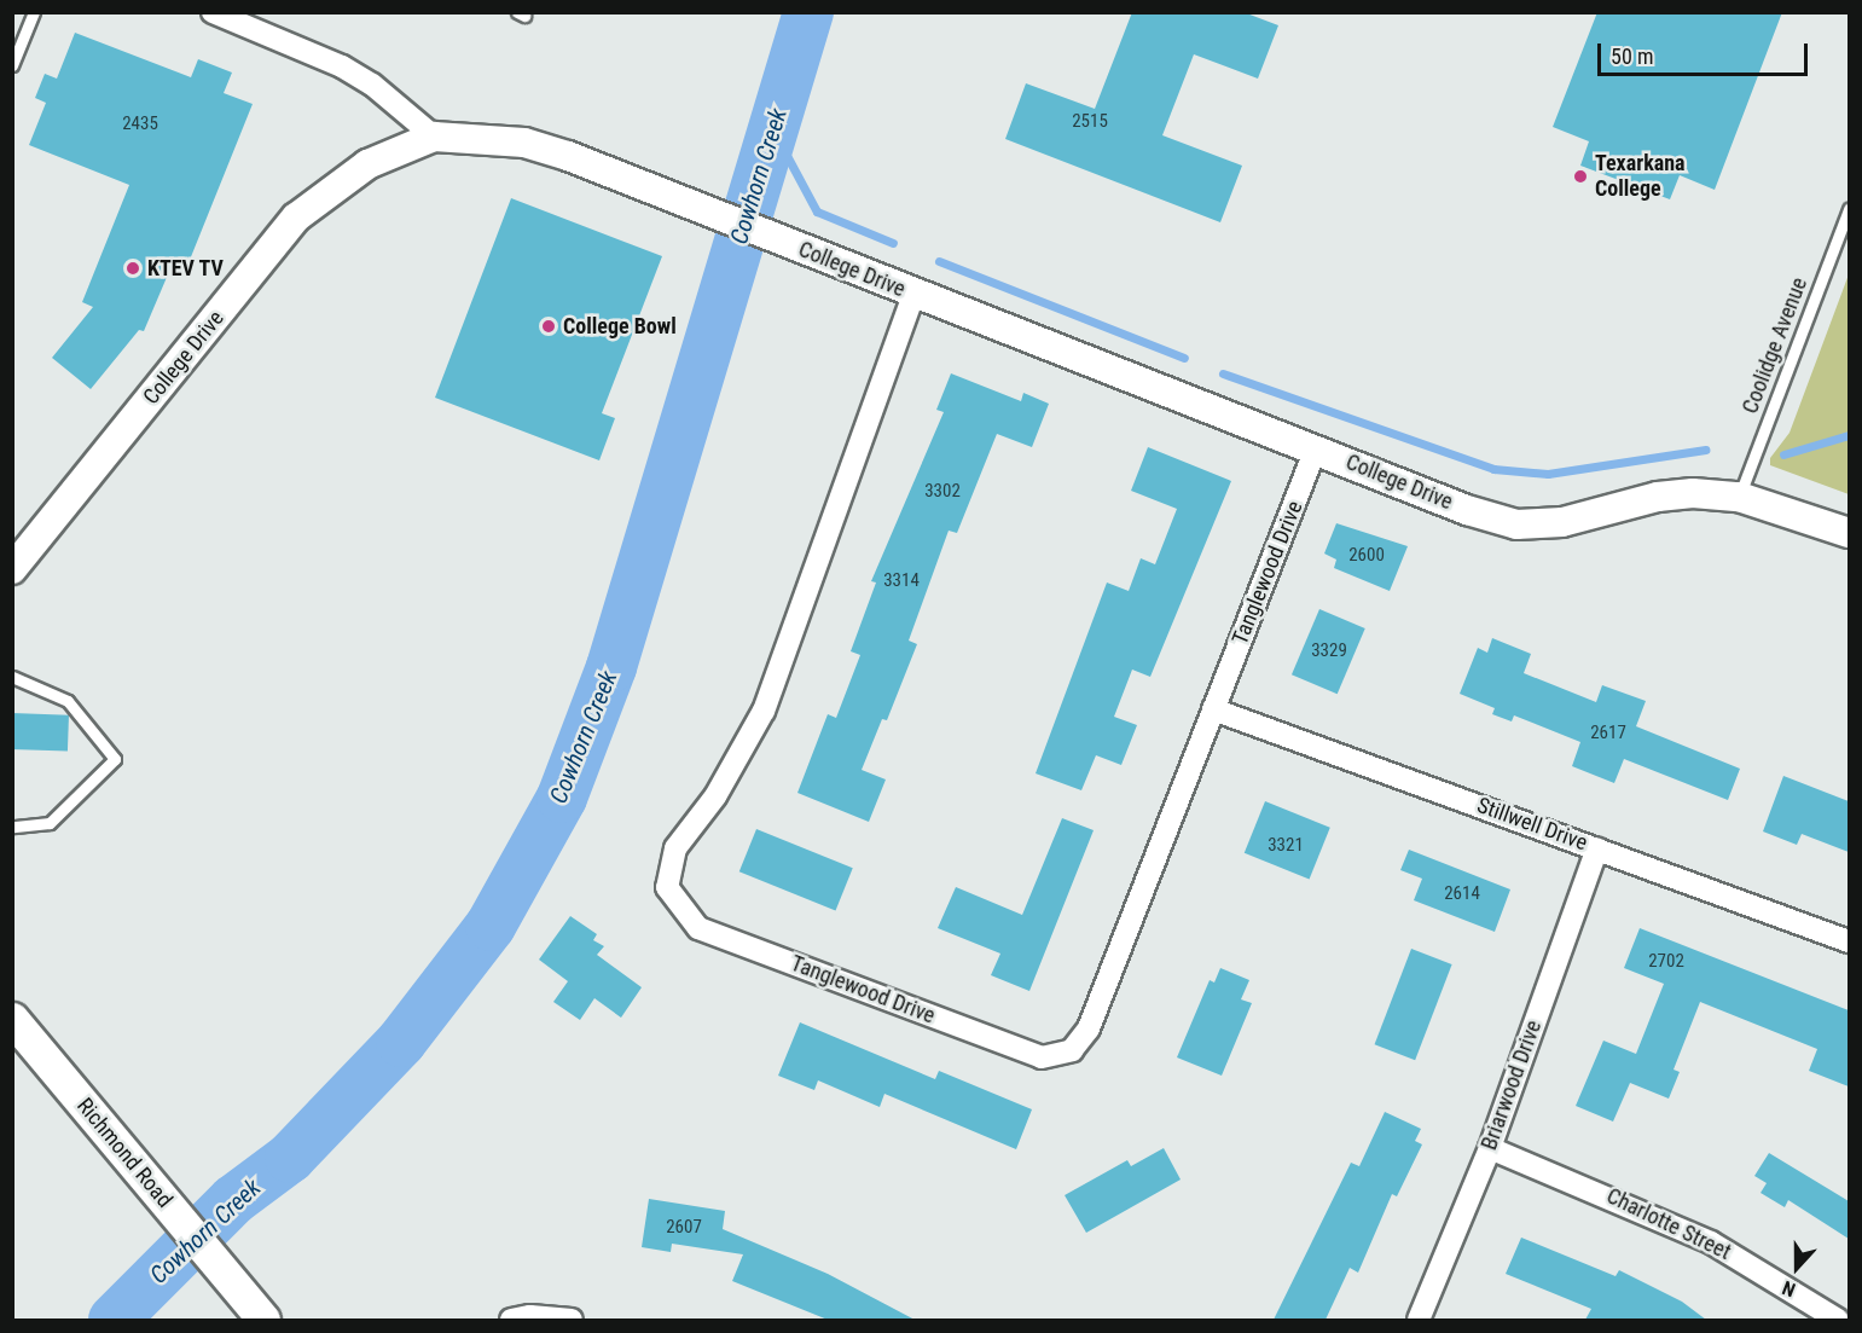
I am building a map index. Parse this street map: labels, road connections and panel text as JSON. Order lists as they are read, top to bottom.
{
  "streets": {
    "main road": ["Richmond Road"],
    "street": [
      "College Drive",
      "Tanglewood Drive",
      "Stillwell Drive",
      "Briarwood Drive",
      "Charlotte Street"
    ],
    "lane": ["Coolidge Avenue"]
  },
  "crossings": [
    ["College Drive", "Coolidge Avenue"],
    ["College Drive", "Tanglewood Drive"],
    ["Tanglewood Drive", "Stillwell Drive"],
    ["Stillwell Drive", "Briarwood Drive"],
    ["Briarwood Drive", "Charlotte Street"]
  ],
  "water": ["Cowhorn Creek"],
  "places": ["Texarkana College", "KTEV TV", "College Bowl"],
  "house_numbers": [
    "2515",
    "2435",
    "3302",
    "2600",
    "3314",
    "3329",
    "2617",
    "3321",
    "2614",
    "2702",
    "2607"
  ],
  "scale_bar": "50 m",
  "north": "bottom"
}
